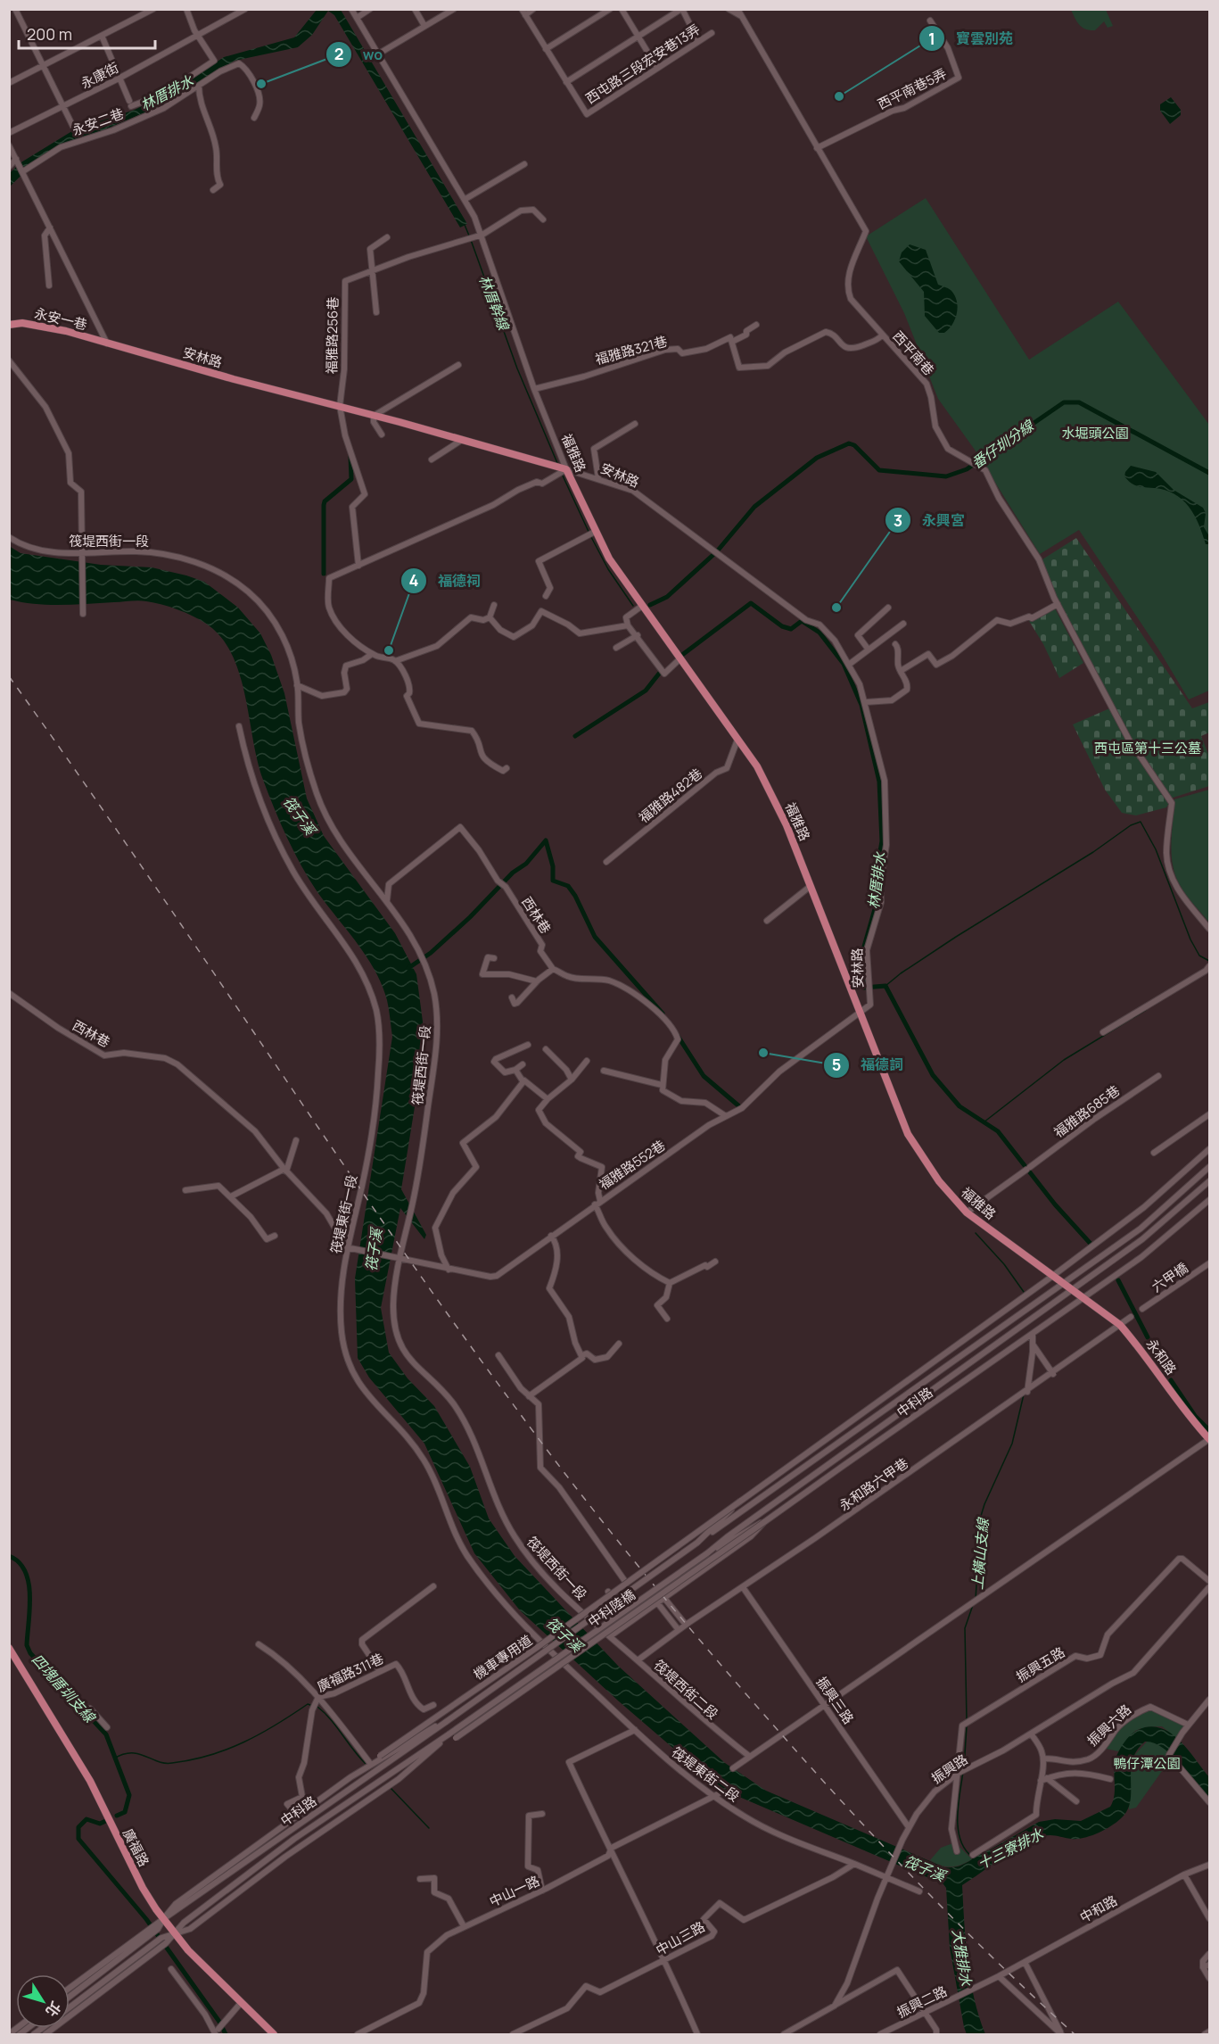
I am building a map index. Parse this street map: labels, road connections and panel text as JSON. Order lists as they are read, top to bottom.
{
  "streets": {
    "main road": [
      "永安一巷",
      "安林路",
      "福雅路",
      "永和路",
      "廣福路"
    ],
    "street": [
      "西屯路三段宏安巷13弄",
      "永康街",
      "西平南巷5弄",
      "永安二巷",
      "福雅路256巷",
      "福雅路321巷",
      "西平南巷",
      "筏堤西街一段",
      "福雅路482巷",
      "西林巷",
      "福雅路685巷",
      "福雅路552巷",
      "筏堤東街一段",
      "六甲橋",
      "中科路",
      "永和路六甲巷",
      "中科陸橋",
      "機車專用道",
      "振興五路",
      "廣福路311巷",
      "筏堤西街二段",
      "振興三路",
      "振興六路",
      "振興路",
      "筏堤東街二段",
      "中山一路",
      "中和路",
      "中山三路",
      "振興二路"
    ]
  },
  "crossings": [
    ["西平南巷5弄", "西平南巷"],
    ["永安一巷", "安林路"],
    ["福雅路256巷", "安林路"],
    ["福雅路256巷", "福雅路"],
    ["福雅路321巷", "福雅路"],
    ["安林路", "福雅路"],
    ["安林路", "福雅路552巷"],
    ["福雅路", "福雅路482巷"],
    ["福雅路", "福雅路685巷"],
    ["福雅路", "福雅路552巷"],
    ["福雅路", "永和路"],
    ["福雅路", "中科路"],
    ["筏堤西街一段", "西林巷"],
    ["筏堤西街一段", "福雅路552巷"],
    ["筏堤西街一段", "中科路"],
    ["筏堤西街一段", "筏堤西街二段"],
    ["西林巷", "福雅路552巷"],
    ["西林巷", "筏堤東街一段"],
    ["福雅路552巷", "筏堤東街一段"],
    ["筏堤東街一段", "筏堤東街二段"],
    ["永和路", "中科路"],
    ["永和路", "永和路六甲巷"],
    ["中科路", "中科陸橋"],
    ["中科路", "機車專用道"],
    ["中科路", "廣福路311巷"],
    ["中科路", "筏堤西街二段"],
    ["中科路", "廣福路"],
    ["永和路六甲巷", "筏堤西街二段"],
    ["永和路六甲巷", "振興三路"],
    ["振興五路", "振興路"],
    ["振興三路", "振興路"],
    ["筏堤東街二段", "中山一路"],
    ["筏堤東街二段", "中山三路"],
    ["中和路", "振興二路"]
  ],
  "water": [
    "林厝排水",
    "林厝幹線",
    "番仔圳分線",
    "筏子溪",
    "上橫山支線",
    "四塊厝圳支線",
    "十三寮排水",
    "大雅排水"
  ],
  "parks": ["水堀頭公園", "西屯區第十三公墓", "鴨仔潭公園"],
  "places": [
    "wo",
    "寶雲別苑",
    "永興宮",
    "福德祠",
    "福德詞"
  ],
  "scale_bar": "200 m",
  "north": "bottom right"
}
